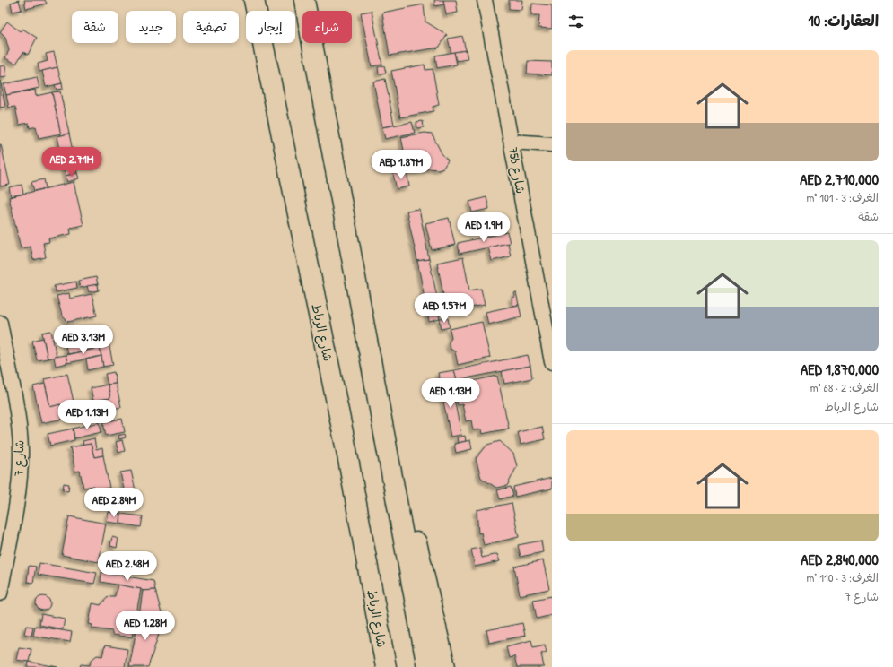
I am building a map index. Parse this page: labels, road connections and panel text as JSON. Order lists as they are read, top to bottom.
{
  "streets": {
    "highway": ["شارع الرباط"],
    "street": ["75b شارع", "شارع 7"]
  },
  "page": {
    "heading": "العقارات: 10",
    "chip": [
      "شراء",
      "إيجار",
      "تصفية",
      "جديد",
      "شقة"
    ],
    "list": [
      {
        "name": "AED 2,710,000",
        "note": "الغرف: 3 · 101 m² · شقة"
      },
      {
        "name": "AED 1,870,000",
        "note": "الغرف: 2 · 68 m² · شارع الرباط"
      },
      {
        "name": "AED 2,840,000",
        "note": "الغرف: 3 · 110 m² · شارع 7"
      }
    ],
    "price": [
      "AED 2.71M",
      "AED 1.87M",
      "AED 1.9M",
      "AED 1.57M",
      "AED 3.13M",
      "AED 1.13M",
      "AED 1.13M",
      "AED 2.84M",
      "AED 2.48M",
      "AED 1.28M"
    ]
  }
}
